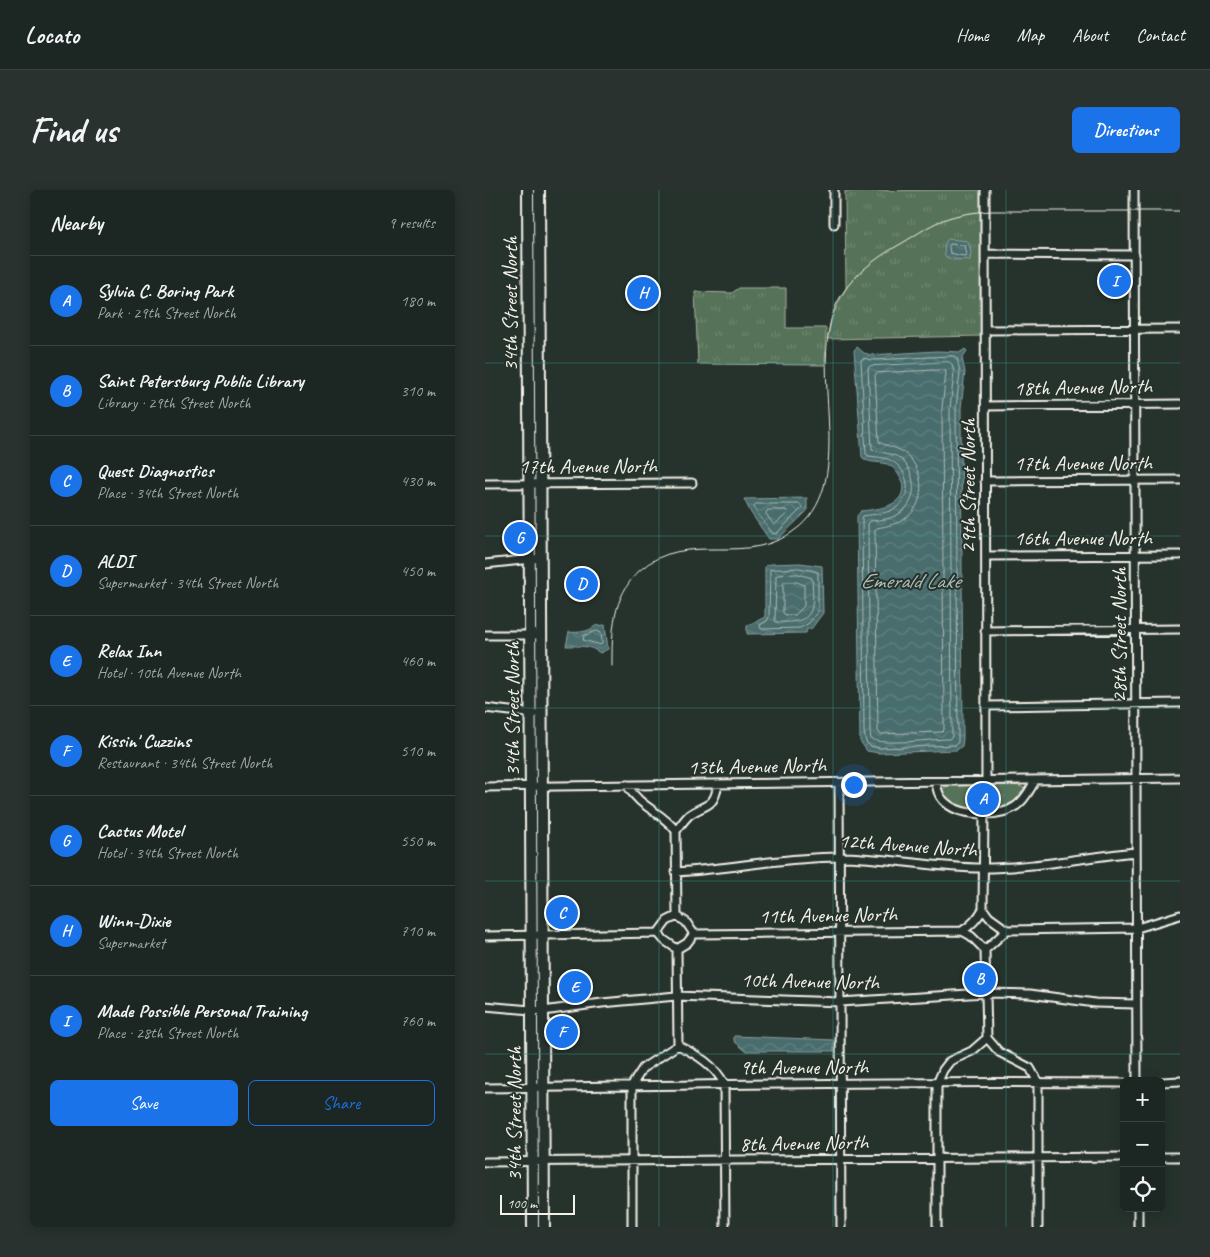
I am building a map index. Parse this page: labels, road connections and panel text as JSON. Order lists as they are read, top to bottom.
{
  "streets": {
    "highway": ["34th Street North"],
    "street": [
      "18th Avenue North",
      "17th Avenue North",
      "29th Street North",
      "16th Avenue North",
      "28th Street North",
      "13th Avenue North",
      "12th Avenue North",
      "11th Avenue North",
      "10th Avenue North",
      "9th Avenue North",
      "8th Avenue North"
    ]
  },
  "crossings": [
    ["34th Street North", "17th Avenue North"],
    ["34th Street North", "13th Avenue North"],
    ["34th Street North", "10th Avenue North"],
    ["34th Street North", "9th Avenue North"],
    ["34th Street North", "8th Avenue North"],
    ["18th Avenue North", "29th Street North"],
    ["18th Avenue North", "28th Street North"],
    ["17th Avenue North", "29th Street North"],
    ["17th Avenue North", "28th Street North"],
    ["29th Street North", "16th Avenue North"],
    ["29th Street North", "13th Avenue North"],
    ["16th Avenue North", "28th Street North"],
    ["28th Street North", "13th Avenue North"],
    ["28th Street North", "12th Avenue North"],
    ["28th Street North", "10th Avenue North"]
  ],
  "water": ["Emerald Lake"],
  "scale_bar": "100 m",
  "page": {
    "header": "Locato",
    "nav": [
      "Home",
      "Map",
      "About",
      "Contact"
    ],
    "buttons": [
      "Directions",
      ["Save", "Share"]
    ],
    "title": "Find us",
    "heading": ["Nearby", "9 results"],
    "list": [
      {
        "mark": "A",
        "name": "Sylvia C. Boring Park",
        "note": "Park · 29th Street North",
        "value": "180 m"
      },
      {
        "mark": "B",
        "name": "Saint Petersburg Public Library",
        "note": "Library · 29th Street North",
        "value": "310 m"
      },
      {
        "mark": "C",
        "name": "Quest Diagnostics",
        "note": "Place · 34th Street North",
        "value": "430 m"
      },
      {
        "mark": "D",
        "name": "ALDI",
        "note": "Supermarket · 34th Street North",
        "value": "450 m"
      },
      {
        "mark": "E",
        "name": "Relax Inn",
        "note": "Hotel · 10th Avenue North",
        "value": "460 m"
      },
      {
        "mark": "F",
        "name": "Kissin' Cuzzins",
        "note": "Restaurant · 34th Street North",
        "value": "510 m"
      },
      {
        "mark": "G",
        "name": "Cactus Motel",
        "note": "Hotel · 34th Street North",
        "value": "550 m"
      },
      {
        "mark": "H",
        "name": "Winn-Dixie",
        "note": "Supermarket",
        "value": "710 m"
      },
      {
        "mark": "I",
        "name": "Made Possible Personal Training",
        "note": "Place · 28th Street North",
        "value": "760 m"
      }
    ],
    "pins": [
      "I",
      "H",
      "G",
      "D",
      "A",
      "C",
      "B",
      "E",
      "F"
    ],
    "map_buttons": ["+", "−"],
    "scale": "100 m"
  }
}
